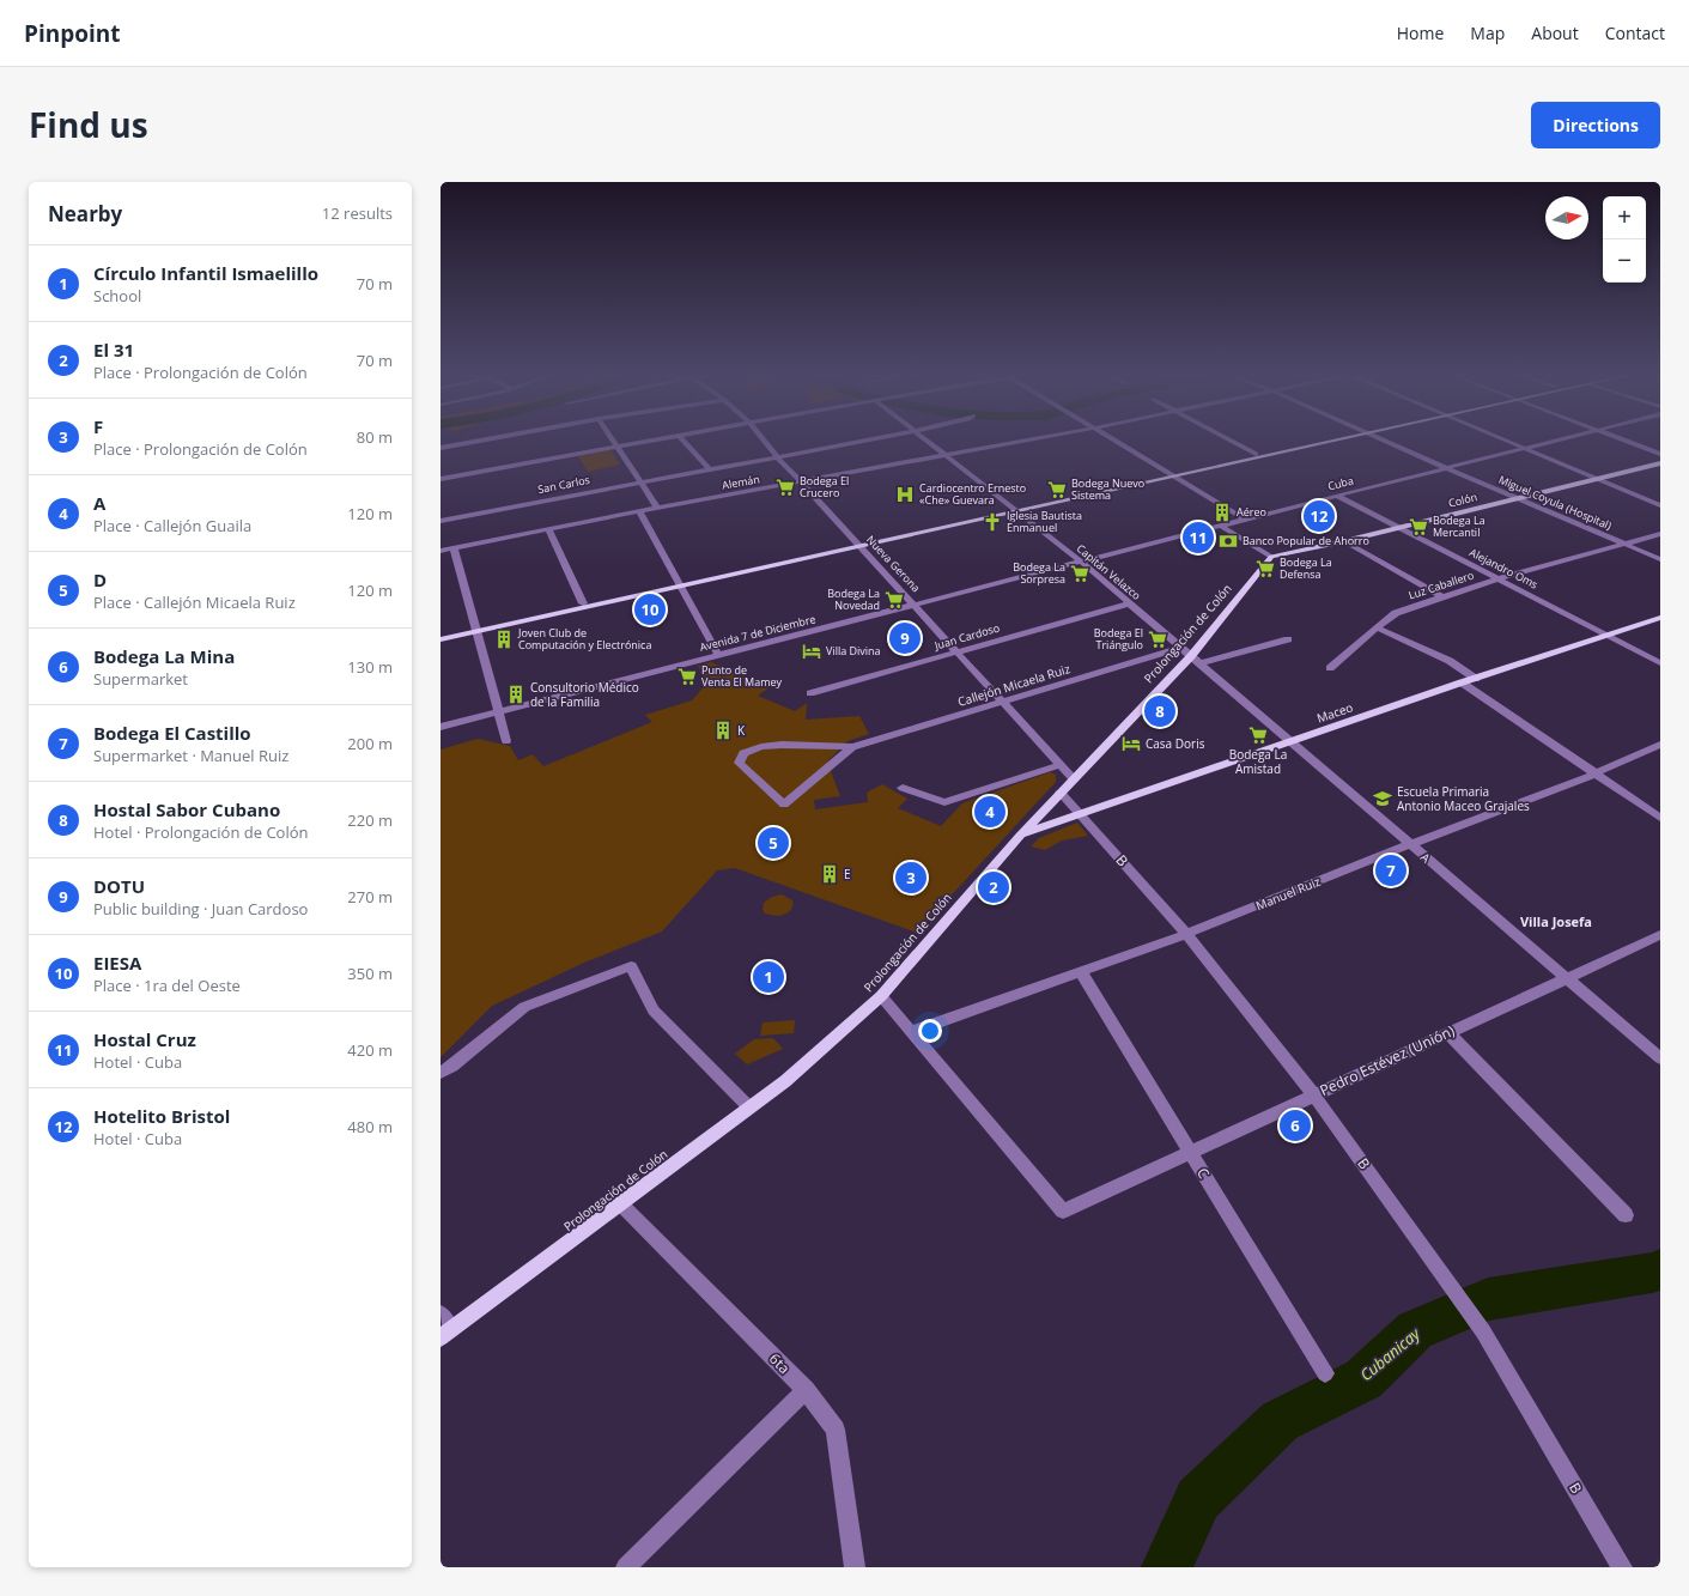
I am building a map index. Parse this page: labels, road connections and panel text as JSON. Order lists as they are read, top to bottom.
{
  "streets": {
    "main road": ["Colón", "Prolongación de Colón", "Maceo"],
    "street": [
      "Alemán",
      "Cuba",
      "San Carlos",
      "Miguel Coyula (Hospital)",
      "Nueva Gerona",
      "Alejandro Oms",
      "Capitán Velazco",
      "Luz Caballero",
      "Avenida 7 de Diciembre",
      "Juan Cardoso",
      "Callejón Micaela Ruiz",
      "A",
      "B",
      "Manuel Ruiz",
      "Pedro Estévez (Unión)",
      "C",
      "6ta"
    ]
  },
  "crossings": [
    ["Alemán", "Nueva Gerona"],
    ["Alemán", "Capitán Velazco"],
    ["Cuba", "Miguel Coyula (Hospital)"],
    ["Cuba", "Alejandro Oms"],
    ["Cuba", "Capitán Velazco"],
    ["Cuba", "Avenida 7 de Diciembre"],
    ["San Carlos", "Nueva Gerona"],
    ["Colón", "Miguel Coyula (Hospital)"],
    ["Colón", "Alejandro Oms"],
    ["Colón", "Prolongación de Colón"],
    ["Miguel Coyula (Hospital)", "Luz Caballero"],
    ["Nueva Gerona", "Avenida 7 de Diciembre"],
    ["Nueva Gerona", "Prolongación de Colón"],
    ["Nueva Gerona", "Juan Cardoso"],
    ["Nueva Gerona", "Callejón Micaela Ruiz"],
    ["Alejandro Oms", "Luz Caballero"],
    ["Alejandro Oms", "Maceo"],
    ["Capitán Velazco", "Avenida 7 de Diciembre"],
    ["Capitán Velazco", "Prolongación de Colón"],
    ["Capitán Velazco", "Juan Cardoso"],
    ["Capitán Velazco", "Callejón Micaela Ruiz"],
    ["Capitán Velazco", "A"],
    ["Prolongación de Colón", "Callejón Micaela Ruiz"],
    ["Prolongación de Colón", "Maceo"],
    ["Prolongación de Colón", "A"],
    ["Prolongación de Colón", "B"],
    ["Prolongación de Colón", "6ta"],
    ["Callejón Micaela Ruiz", "A"],
    ["Maceo", "A"],
    ["Maceo", "B"],
    ["A", "Manuel Ruiz"],
    ["A", "Pedro Estévez (Unión)"],
    ["B", "Manuel Ruiz"],
    ["B", "Pedro Estévez (Unión)"],
    ["Manuel Ruiz", "Pedro Estévez (Unión)"],
    ["Manuel Ruiz", "C"],
    ["Pedro Estévez (Unión)", "C"]
  ],
  "districts": ["Villa Josefa"],
  "water": ["Cubanicay"],
  "places": {
    "supermarket": [
      "Bodega El Crucero",
      "Bodega Nuevo Sistema",
      "Bodega La Mercantil",
      "Bodega La Defensa",
      "Bodega La Sorpresa",
      "Bodega La Novedad",
      "Bodega El Triángulo",
      "Punto de Venta El Mamey",
      "Bodega La Amistad"
    ],
    "hospital": ["Cardiocentro Ernesto «Che» Guevara"],
    "building": [
      "Aéreo",
      "Joven Club de Computación y Electrónica",
      "Consultorio Médico de la Familia",
      "K",
      "E"
    ],
    "church": ["Iglesia Bautista Enmanuel"],
    "bank": ["Banco Popular de Ahorro"],
    "hotel": ["Villa Divina", "Casa Doris"],
    "school or university": ["Escuela Primaria Antonio Maceo Grajales"]
  },
  "north": "right",
  "page": {
    "header": "Pinpoint",
    "nav": [
      "Home",
      "Map",
      "About",
      "Contact"
    ],
    "title": "Find us",
    "buttons": "Directions",
    "heading": ["Nearby", "12 results"],
    "map_buttons": ["+", "−"],
    "list": [
      {
        "mark": "1",
        "name": "Círculo Infantil Ismaelillo",
        "note": "School",
        "value": "70 m"
      },
      {
        "mark": "2",
        "name": "El 31",
        "note": "Place · Prolongación de Colón",
        "value": "70 m"
      },
      {
        "mark": "3",
        "name": "F",
        "note": "Place · Prolongación de Colón",
        "value": "80 m"
      },
      {
        "mark": "4",
        "name": "A",
        "note": "Place · Callejón Guaila",
        "value": "120 m"
      },
      {
        "mark": "5",
        "name": "D",
        "note": "Place · Callejón Micaela Ruiz",
        "value": "120 m"
      },
      {
        "mark": "6",
        "name": "Bodega La Mina",
        "note": "Supermarket",
        "value": "130 m"
      },
      {
        "mark": "7",
        "name": "Bodega El Castillo",
        "note": "Supermarket · Manuel Ruiz",
        "value": "200 m"
      },
      {
        "mark": "8",
        "name": "Hostal Sabor Cubano",
        "note": "Hotel · Prolongación de Colón",
        "value": "220 m"
      },
      {
        "mark": "9",
        "name": "DOTU",
        "note": "Public building · Juan Cardoso",
        "value": "270 m"
      },
      {
        "mark": "10",
        "name": "EIESA",
        "note": "Place · 1ra del Oeste",
        "value": "350 m"
      },
      {
        "mark": "11",
        "name": "Hostal Cruz",
        "note": "Hotel · Cuba",
        "value": "420 m"
      },
      {
        "mark": "12",
        "name": "Hotelito Bristol",
        "note": "Hotel · Cuba",
        "value": "480 m"
      }
    ],
    "pins": [
      "12",
      "11",
      "10",
      "9",
      "8",
      "4",
      "5",
      "7",
      "3",
      "2",
      "1",
      "6"
    ]
  }
}
